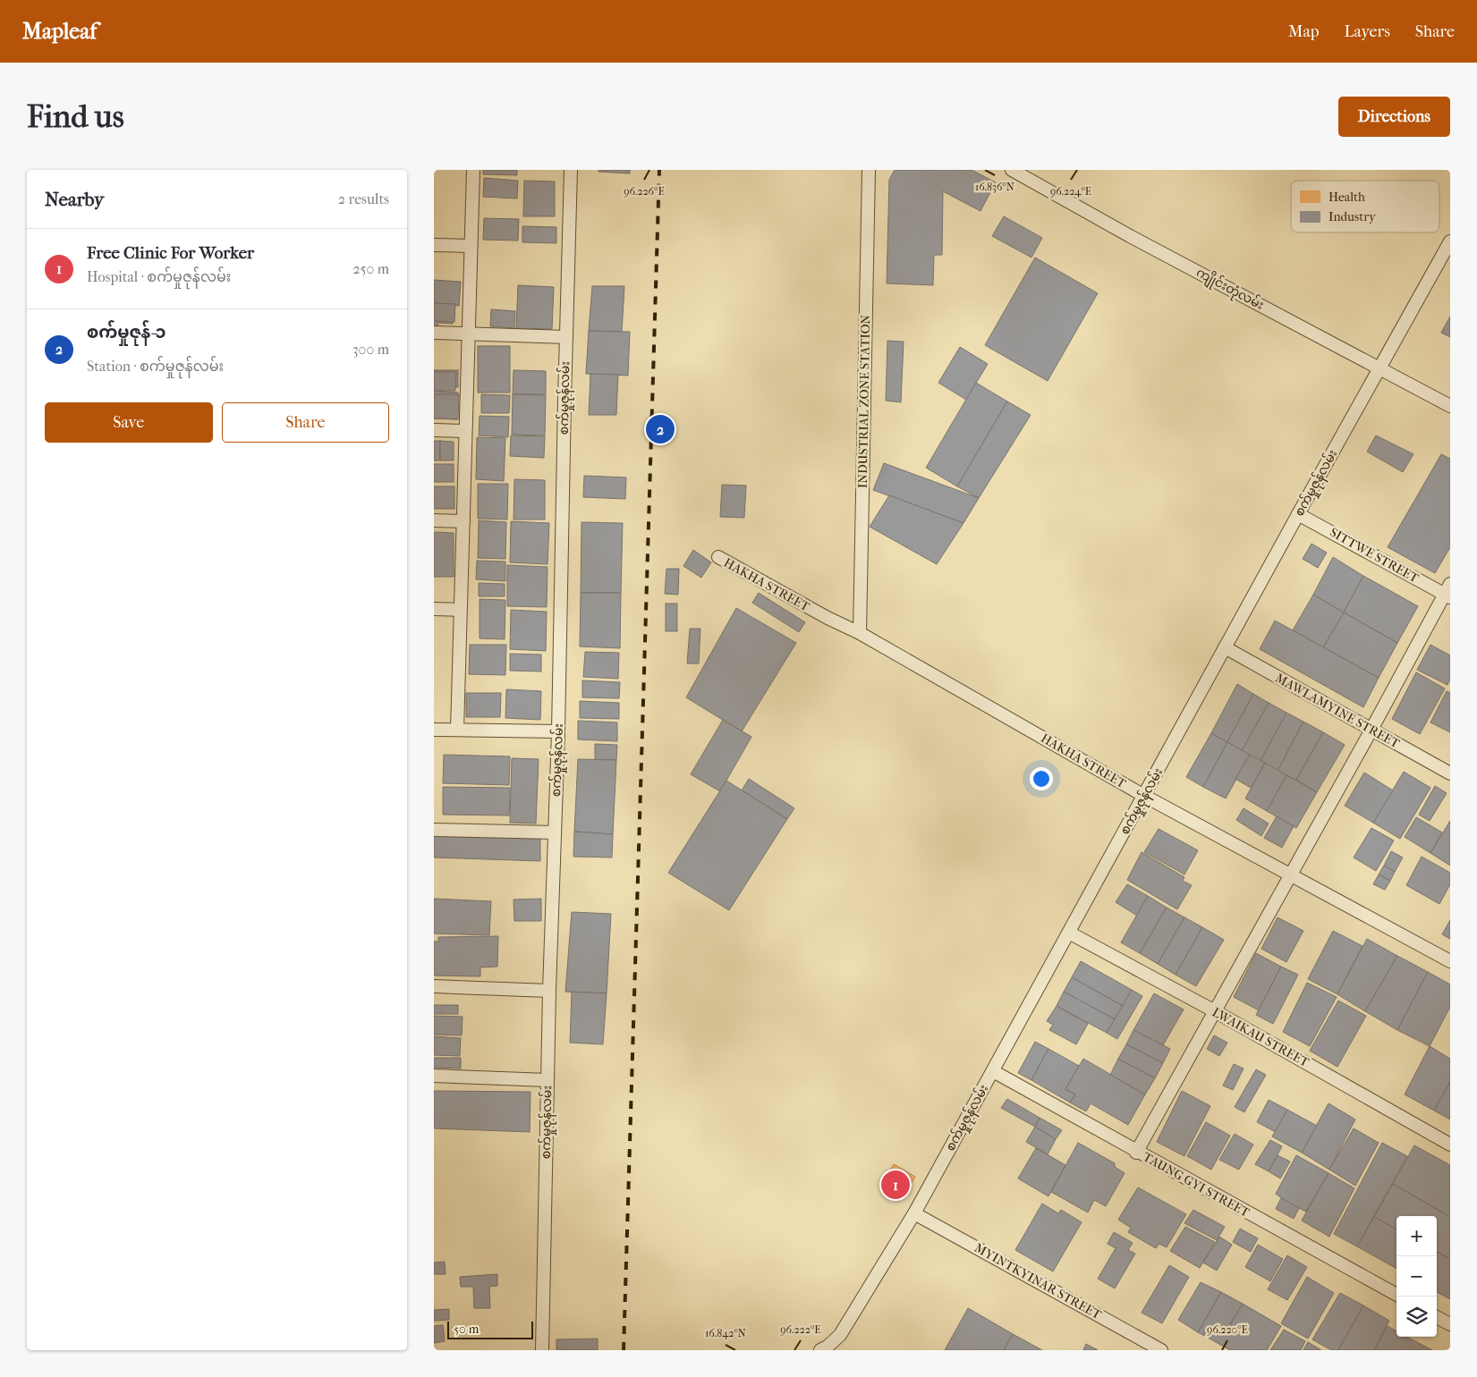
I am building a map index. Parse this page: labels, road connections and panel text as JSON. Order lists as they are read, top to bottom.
{
  "streets": {
    "street": [
      "ကျိုင်းတုံလမ်း",
      "စက်မှုဇုန်လမ်း",
      "INDUSTRIAL ZONE STATION",
      "SITTWE STREET",
      "HAKHA STREET",
      "MAWLAMYINE STREET",
      "LWAIKAU STREET",
      "TAUNG GYI STREET",
      "MYINTKYINAR STREET"
    ]
  },
  "crossings": [
    ["ကျိုင်းတုံလမ်း", "စက်မှုဇုန်လမ်း"],
    ["စက်မှုဇုန်လမ်း", "SITTWE STREET"],
    ["စက်မှုဇုန်လမ်း", "HAKHA STREET"],
    ["စက်မှုဇုန်လမ်း", "MAWLAMYINE STREET"],
    ["စက်မှုဇုန်လမ်း", "LWAIKAU STREET"],
    ["စက်မှုဇုန်လမ်း", "TAUNG GYI STREET"],
    ["စက်မှုဇုန်လမ်း", "MYINTKYINAR STREET"],
    ["INDUSTRIAL ZONE STATION", "HAKHA STREET"]
  ],
  "legend": ["Health", "Industry"],
  "scale_bar": "50 m",
  "page": {
    "header": "Mapleaf",
    "nav": ["Map", "Layers", "Share"],
    "buttons": [
      "Directions",
      ["Save", "Share"]
    ],
    "title": "Find us",
    "heading": ["Nearby", "2 results"],
    "list": [
      {
        "mark": "1",
        "name": "Free Clinic For Worker",
        "note": "Hospital · စက်မှုဇုန်လမ်း",
        "value": "250 m"
      },
      {
        "mark": "2",
        "name": "စက်မှုဇုန်-၁",
        "note": "Station · စက်မှုဇုန်လမ်း",
        "value": "300 m"
      }
    ],
    "pins": ["2", "1"],
    "map_buttons": ["+", "−"],
    "scale": "50 m"
  },
  "coordinates": [
    "16.836°N",
    "96.224°E",
    "96.226°E",
    "96.222°E",
    "96.220°E",
    "16.842°N"
  ]
}
